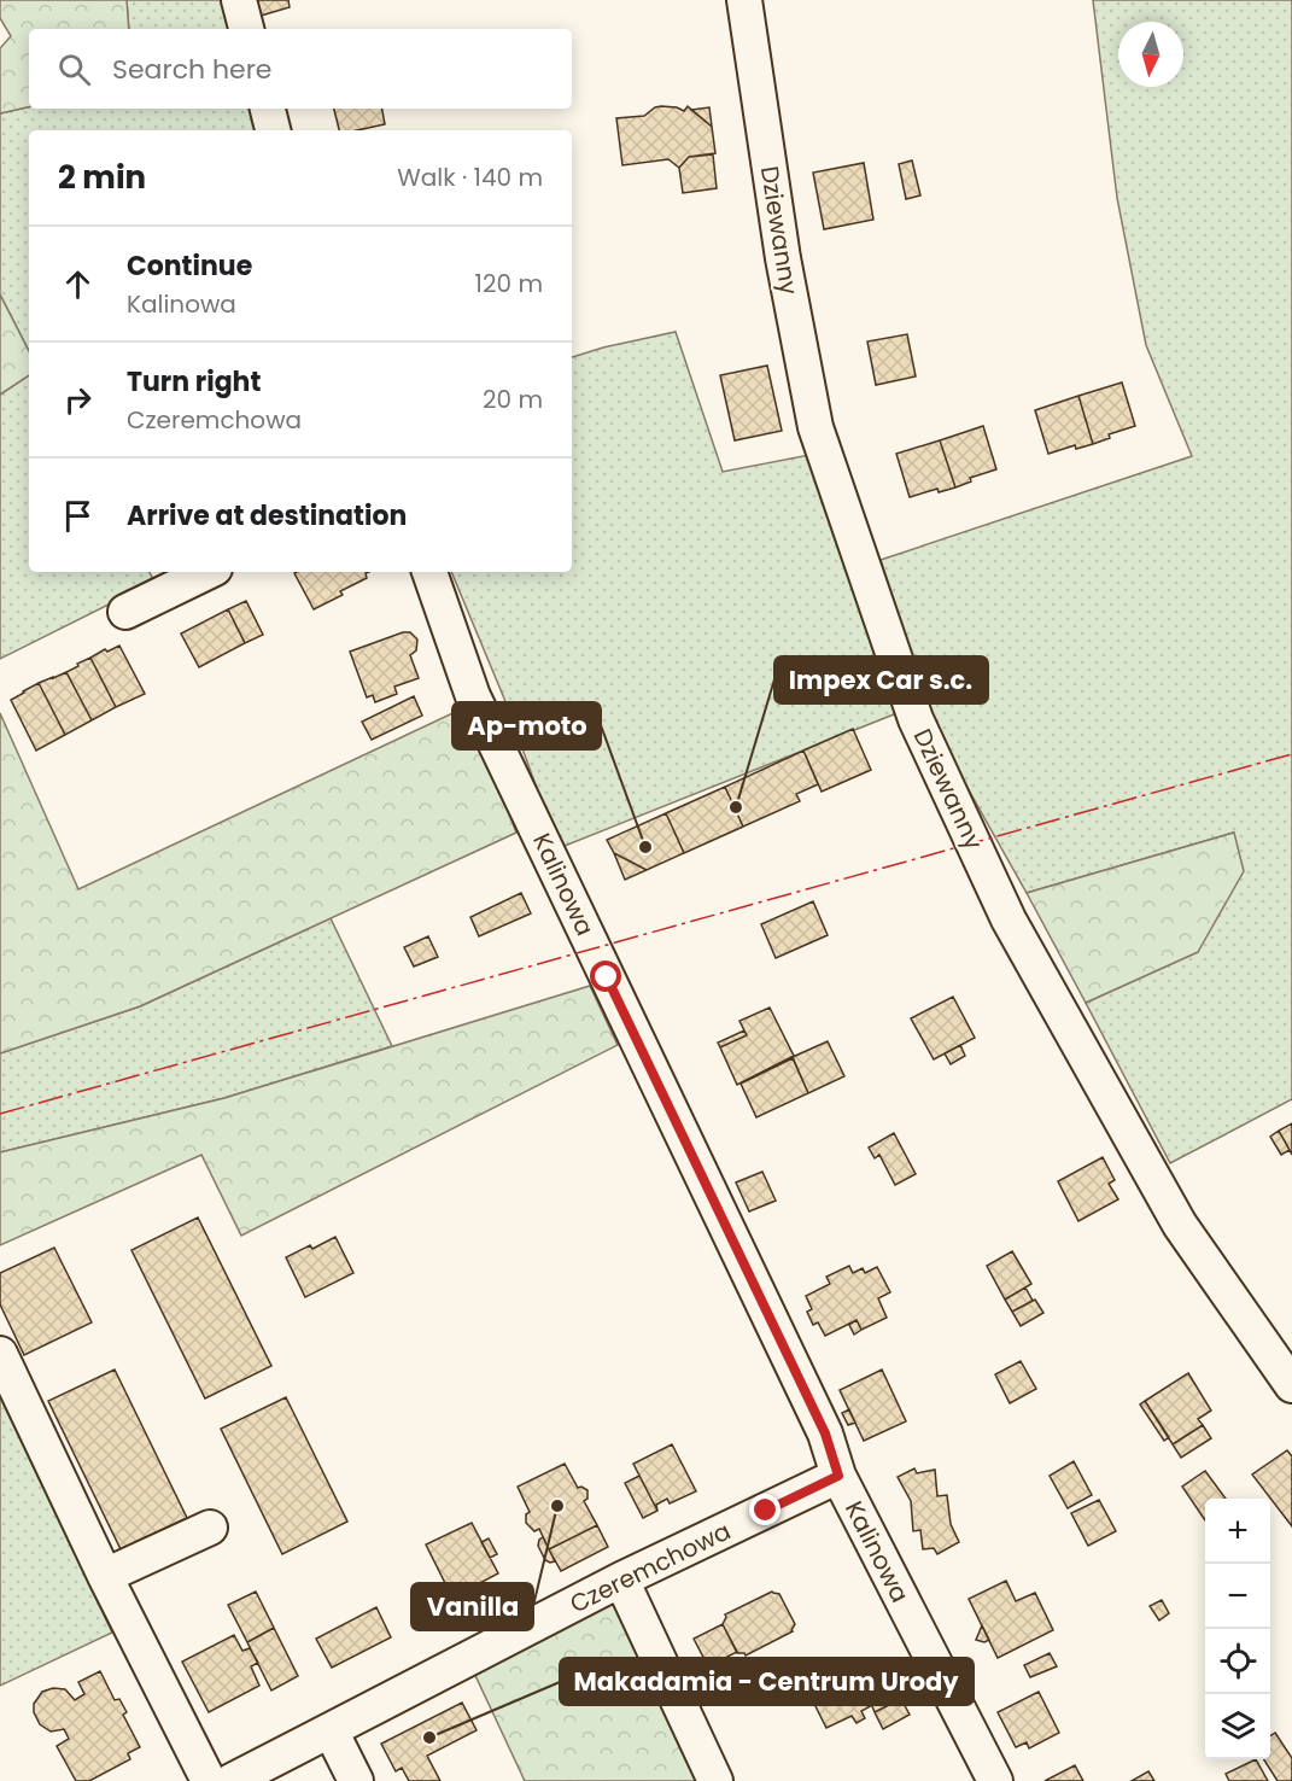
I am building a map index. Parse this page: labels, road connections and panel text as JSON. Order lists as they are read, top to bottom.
{
  "streets": {
    "street": ["Dziewanny", "Kalinowa", "Czeremchowa"]
  },
  "crossings": [
    ["Kalinowa", "Czeremchowa"]
  ],
  "places": [
    "Impex Car s.c.",
    "Ap-moto",
    "Vanilla",
    "Makadamia - Centrum Urody"
  ],
  "north": "bottom",
  "page": {
    "search": "Search here",
    "heading": ["2 min", "Walk · 140 m"],
    "list": [
      ["Continue", "Kalinowa", "120 m"],
      ["Turn right", "Czeremchowa", "20 m"],
      "Arrive at destination"
    ],
    "map_buttons": ["+", "−"]
  }
}
